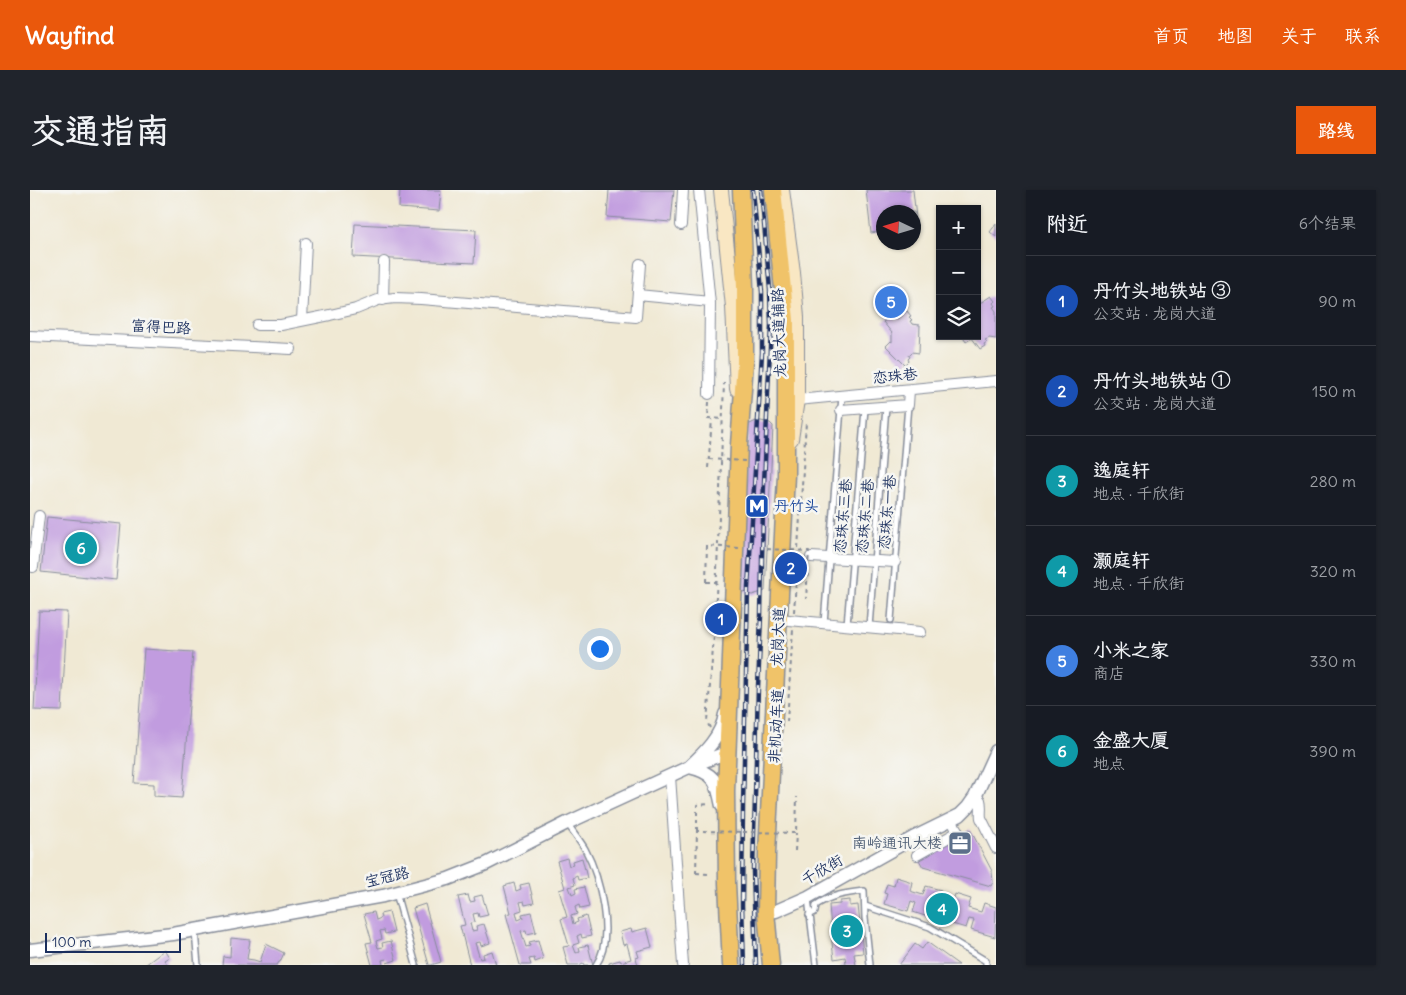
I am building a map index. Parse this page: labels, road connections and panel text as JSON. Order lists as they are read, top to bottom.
{
  "streets": {
    "highway": ["龙岗大道"],
    "main road": ["龙岗大道辅路"],
    "street": [
      "富得巴路",
      "恋珠巷",
      "千欣街",
      "宝冠路"
    ],
    "lane": ["恋珠东一巷", "恋珠东三巷", "恋珠东二巷"],
    "path": ["非机动车道"]
  },
  "crossings": [
    ["龙岗大道辅路", "恋珠巷"],
    ["龙岗大道辅路", "龙岗大道"],
    ["龙岗大道辅路", "非机动车道"],
    ["恋珠巷", "非机动车道"],
    ["龙岗大道", "非机动车道"],
    ["龙岗大道", "千欣街"]
  ],
  "places": {
    "metro station": ["丹竹头"],
    "office": ["南岭通讯大楼"]
  },
  "scale_bar": "100 m",
  "north": "left",
  "page": {
    "header": "Wayfind",
    "nav": [
      "首页",
      "地图",
      "关于",
      "联系"
    ],
    "buttons": "路线",
    "title": "交通指南",
    "heading": ["附近", "6个结果"],
    "map_buttons": ["+", "−"],
    "list": [
      {
        "mark": "1",
        "name": "丹竹头地铁站 ③",
        "note": "公交站 · 龙岗大道",
        "value": "90 m"
      },
      {
        "mark": "2",
        "name": "丹竹头地铁站 ①",
        "note": "公交站 · 龙岗大道",
        "value": "150 m"
      },
      {
        "mark": "3",
        "name": "逸庭轩",
        "note": "地点 · 千欣街",
        "value": "280 m"
      },
      {
        "mark": "4",
        "name": "灏庭轩",
        "note": "地点 · 千欣街",
        "value": "320 m"
      },
      {
        "mark": "5",
        "name": "小米之家",
        "note": "商店",
        "value": "330 m"
      },
      {
        "mark": "6",
        "name": "金盛大厦",
        "note": "地点",
        "value": "390 m"
      }
    ],
    "pins": [
      "5",
      "6",
      "2",
      "1",
      "4",
      "3"
    ],
    "scale": "100 m"
  }
}
